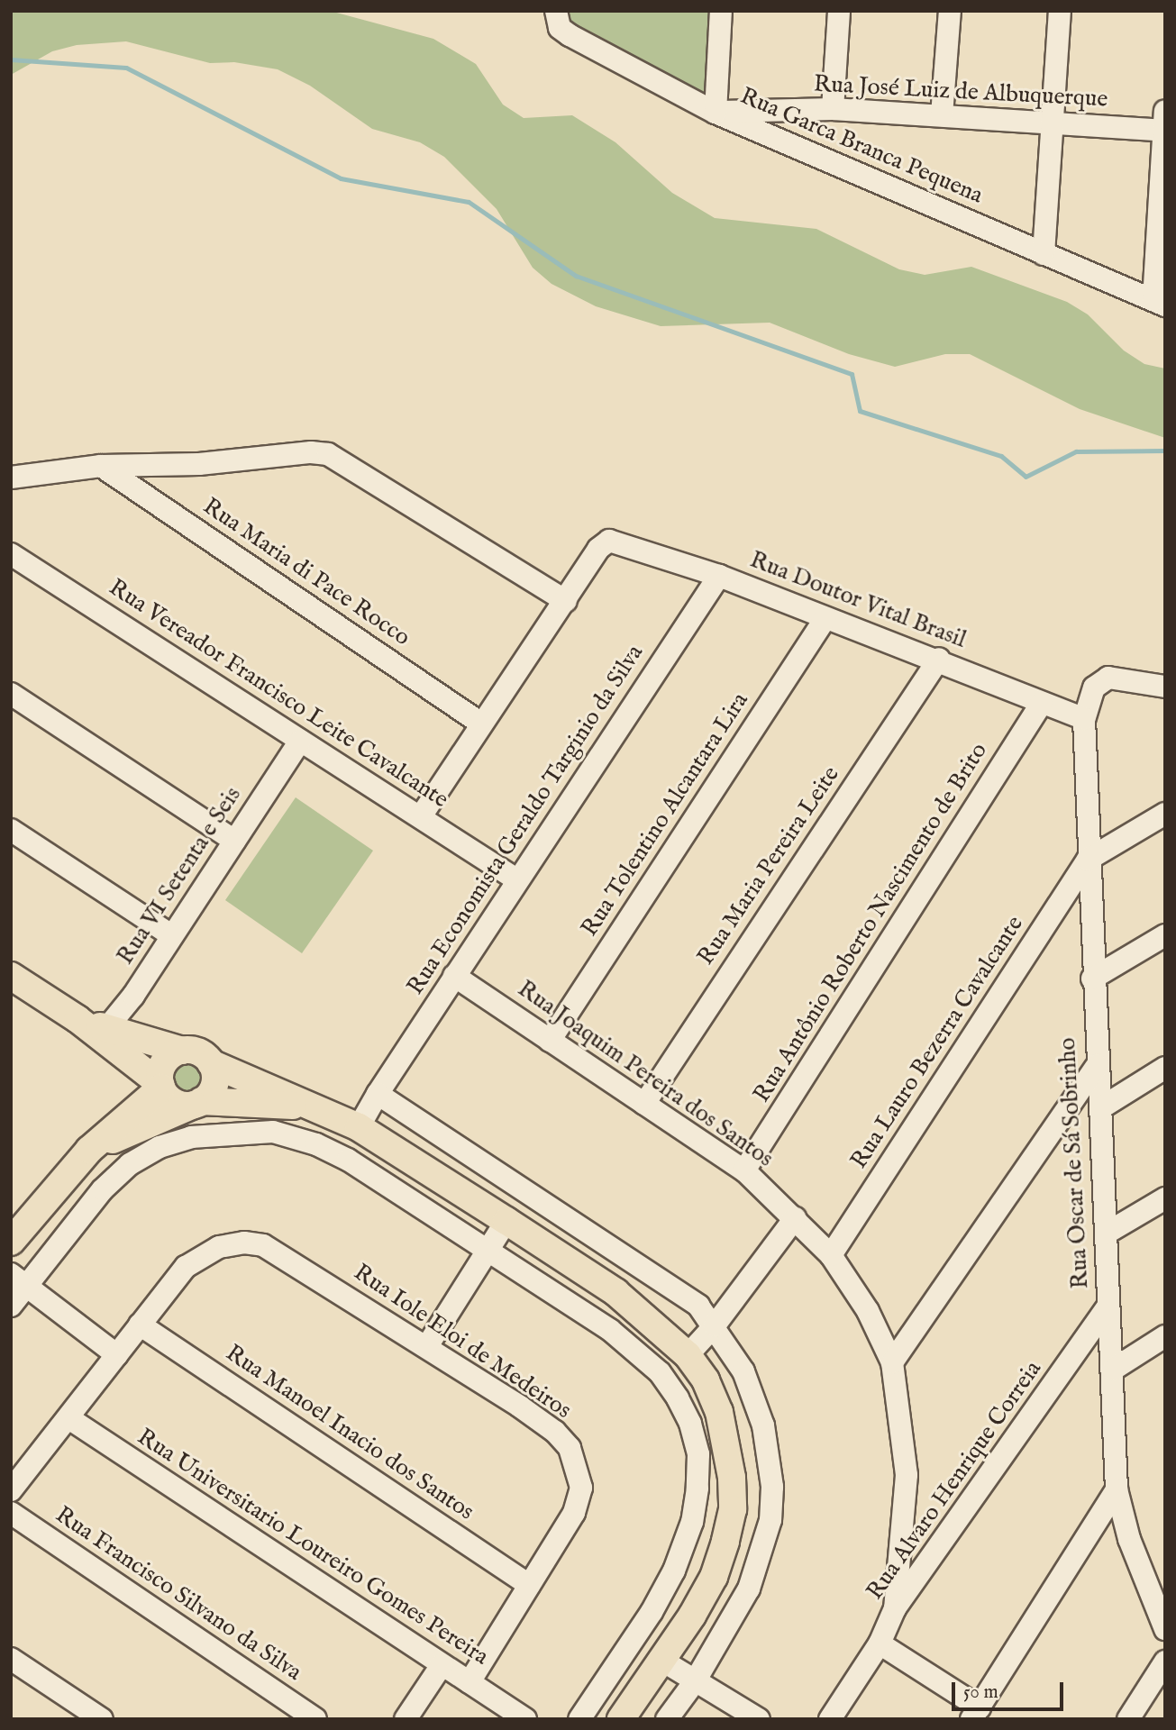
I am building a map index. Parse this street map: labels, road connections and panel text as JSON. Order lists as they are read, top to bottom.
{
  "streets": {
    "street": [
      "Rua José Luiz de Albuquerque",
      "Rua Garca Branca Pequena",
      "Rua Maria di Pace Rocco",
      "Rua Doutor Vital Brasil",
      "Rua Vereador Francisco Leite Cavalcante",
      "Rua Tolentino Alcantara Lira",
      "Rua Economista Geraldo Targinio da Silva",
      "Rua Maria Pereira Leite",
      "Rua VI Setenta e Seis",
      "Rua Antônio Roberto Nascimento de Brito",
      "Rua Lauro Bezerra Cavalcante",
      "Rua Joaquim Pereira dos Santos",
      "Rua Oscar de Sá Sobrinho",
      "Rua Iole Eloi de Medeiros",
      "Rua Manoel Inacio dos Santos",
      "Rua Alvaro Henrique Correia",
      "Rua Universitario Loureiro Gomes Pereira",
      "Rua Francisco Silvano da Silva"
    ]
  },
  "crossings": [
    ["Rua José Luiz de Albuquerque", "Rua Garca Branca Pequena"],
    ["Rua Doutor Vital Brasil", "Rua Tolentino Alcantara Lira"],
    ["Rua Doutor Vital Brasil", "Rua Economista Geraldo Targinio da Silva"],
    ["Rua Doutor Vital Brasil", "Rua Maria Pereira Leite"],
    ["Rua Doutor Vital Brasil", "Rua Antônio Roberto Nascimento de Brito"],
    ["Rua Doutor Vital Brasil", "Rua Oscar de Sá Sobrinho"],
    ["Rua Vereador Francisco Leite Cavalcante", "Rua Economista Geraldo Targinio da Silva"],
    ["Rua Vereador Francisco Leite Cavalcante", "Rua VI Setenta e Seis"],
    ["Rua Tolentino Alcantara Lira", "Rua Joaquim Pereira dos Santos"],
    ["Rua Economista Geraldo Targinio da Silva", "Rua Joaquim Pereira dos Santos"],
    ["Rua Maria Pereira Leite", "Rua Joaquim Pereira dos Santos"],
    ["Rua Antônio Roberto Nascimento de Brito", "Rua Joaquim Pereira dos Santos"],
    ["Rua Lauro Bezerra Cavalcante", "Rua Joaquim Pereira dos Santos"],
    ["Rua Lauro Bezerra Cavalcante", "Rua Oscar de Sá Sobrinho"],
    ["Rua Joaquim Pereira dos Santos", "Rua Alvaro Henrique Correia"],
    ["Rua Oscar de Sá Sobrinho", "Rua Alvaro Henrique Correia"],
    ["Rua Iole Eloi de Medeiros", "Rua Manoel Inacio dos Santos"],
    ["Rua Iole Eloi de Medeiros", "Rua Universitario Loureiro Gomes Pereira"]
  ],
  "scale_bar": "50 m"
}
